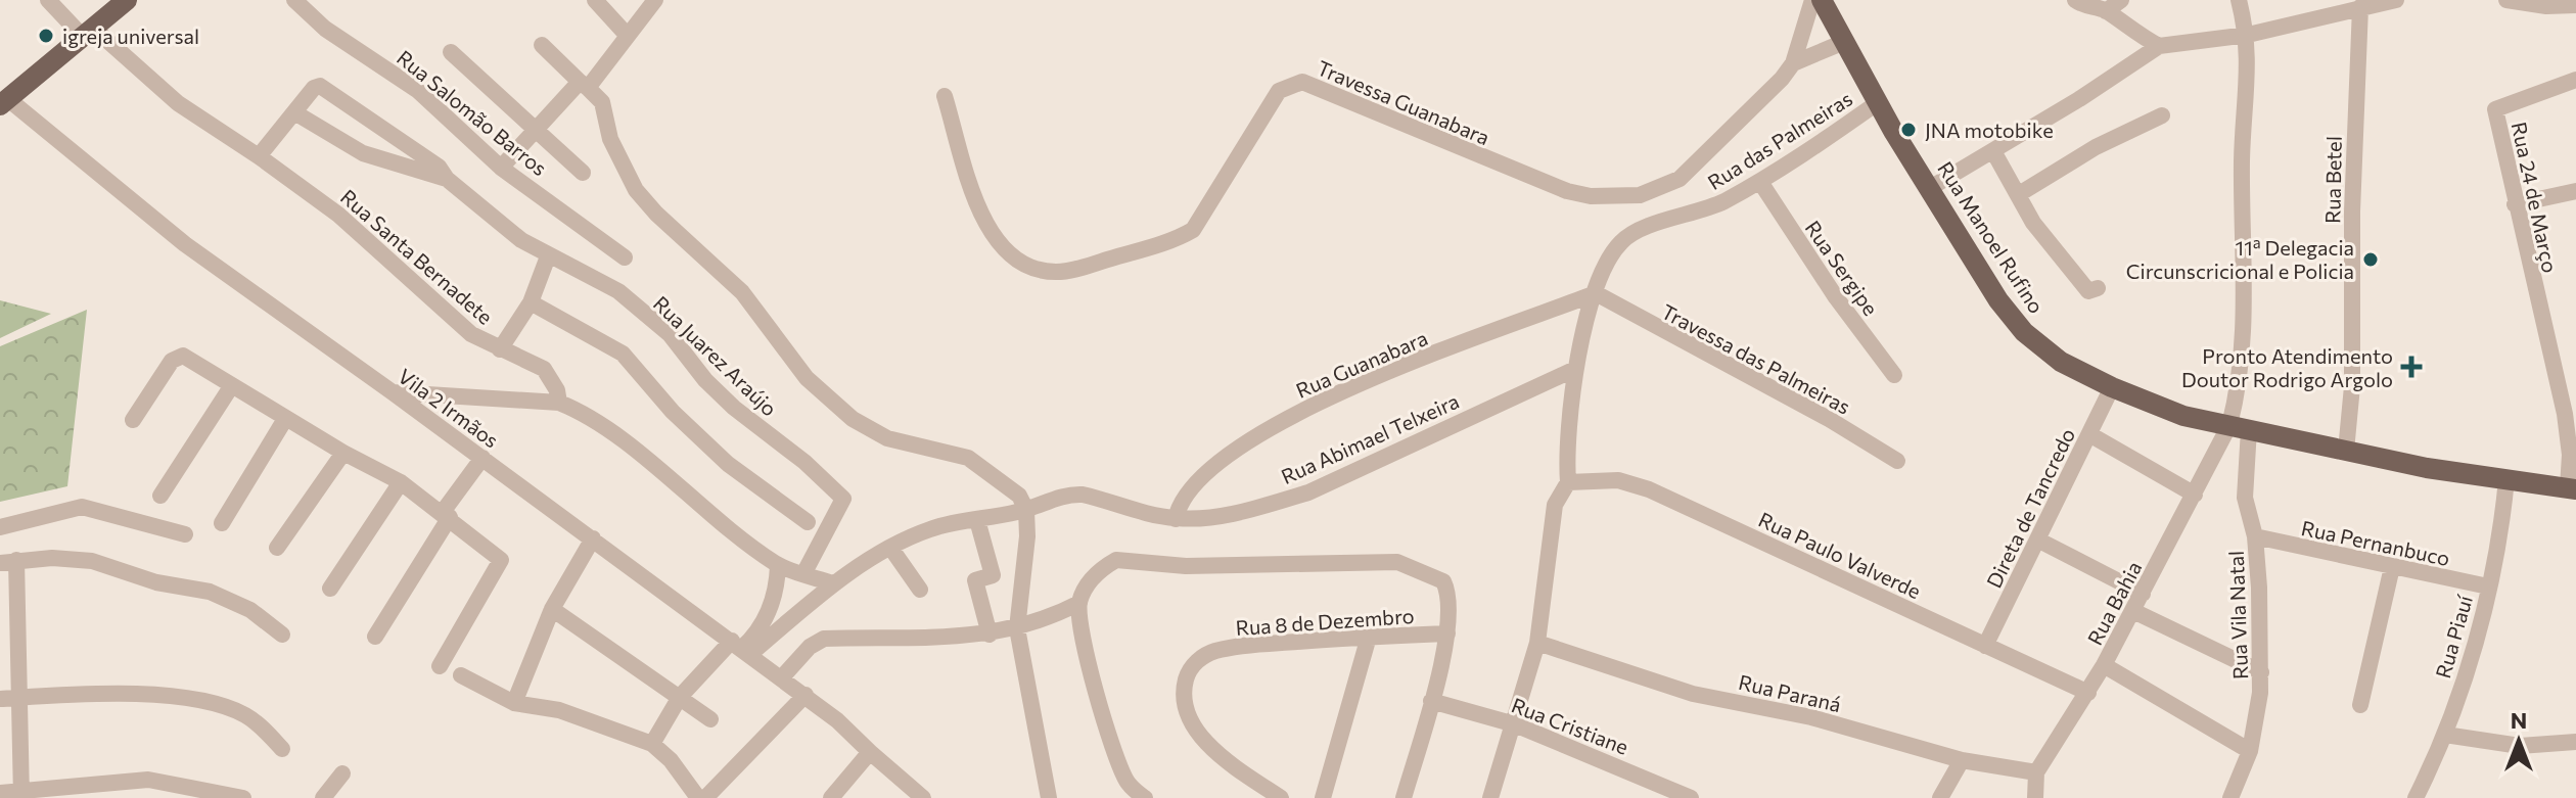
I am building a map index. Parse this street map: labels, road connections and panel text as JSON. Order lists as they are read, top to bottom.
{
  "streets": {
    "main road": ["Rua Manoel Rufino"],
    "street": [
      "Travessa Guanabara",
      "Rua Salomão Barros",
      "Rua das Palmeiras",
      "Rua Betel",
      "Rua 24 de Março",
      "Rua Santa Bernadete",
      "Rua Sergipe",
      "Rua Juarez Araújo",
      "Travessa das Palmeiras",
      "Rua Guanabara",
      "Vila 2 Irmãos",
      "Rua Abimael Telxeira",
      "Direta de Tancredo",
      "Rua Pernanbuco",
      "Rua Paulo Valverde",
      "Rua Bahia",
      "Rua Vila Natal",
      "Rua 8 de Dezembro",
      "Rua Piauí",
      "Rua Paraná",
      "Rua Cristiane"
    ]
  },
  "crossings": [
    ["Travessa Guanabara", "Rua Manoel Rufino"],
    ["Rua das Palmeiras", "Rua Manoel Rufino"],
    ["Rua das Palmeiras", "Rua Sergipe"],
    ["Rua das Palmeiras", "Travessa das Palmeiras"],
    ["Rua das Palmeiras", "Rua Guanabara"],
    ["Rua das Palmeiras", "Rua Abimael Telxeira"],
    ["Rua das Palmeiras", "Rua Paulo Valverde"],
    ["Rua das Palmeiras", "Rua Paraná"],
    ["Rua das Palmeiras", "Rua Cristiane"],
    ["Rua Betel", "Rua Manoel Rufino"],
    ["Rua 24 de Março", "Rua Manoel Rufino"],
    ["Rua Manoel Rufino", "Direta de Tancredo"],
    ["Rua Manoel Rufino", "Rua Bahia"],
    ["Rua Manoel Rufino", "Rua Vila Natal"],
    ["Rua Manoel Rufino", "Rua Piauí"],
    ["Travessa das Palmeiras", "Rua Guanabara"],
    ["Rua Guanabara", "Rua Abimael Telxeira"],
    ["Vila 2 Irmãos", "Rua Abimael Telxeira"],
    ["Direta de Tancredo", "Rua Paulo Valverde"],
    ["Rua Pernanbuco", "Rua Vila Natal"],
    ["Rua Pernanbuco", "Rua Piauí"],
    ["Rua Paulo Valverde", "Rua Bahia"],
    ["Rua Bahia", "Rua Vila Natal"],
    ["Rua Bahia", "Rua Paraná"]
  ],
  "places": {
    "other": ["igreja universal", "JNA motobike", "11ª Delegacia Circunscricional e Policia"],
    "health": ["Pronto Atendimento Doutor Rodrigo Argolo"]
  },
  "north": "top"
}
